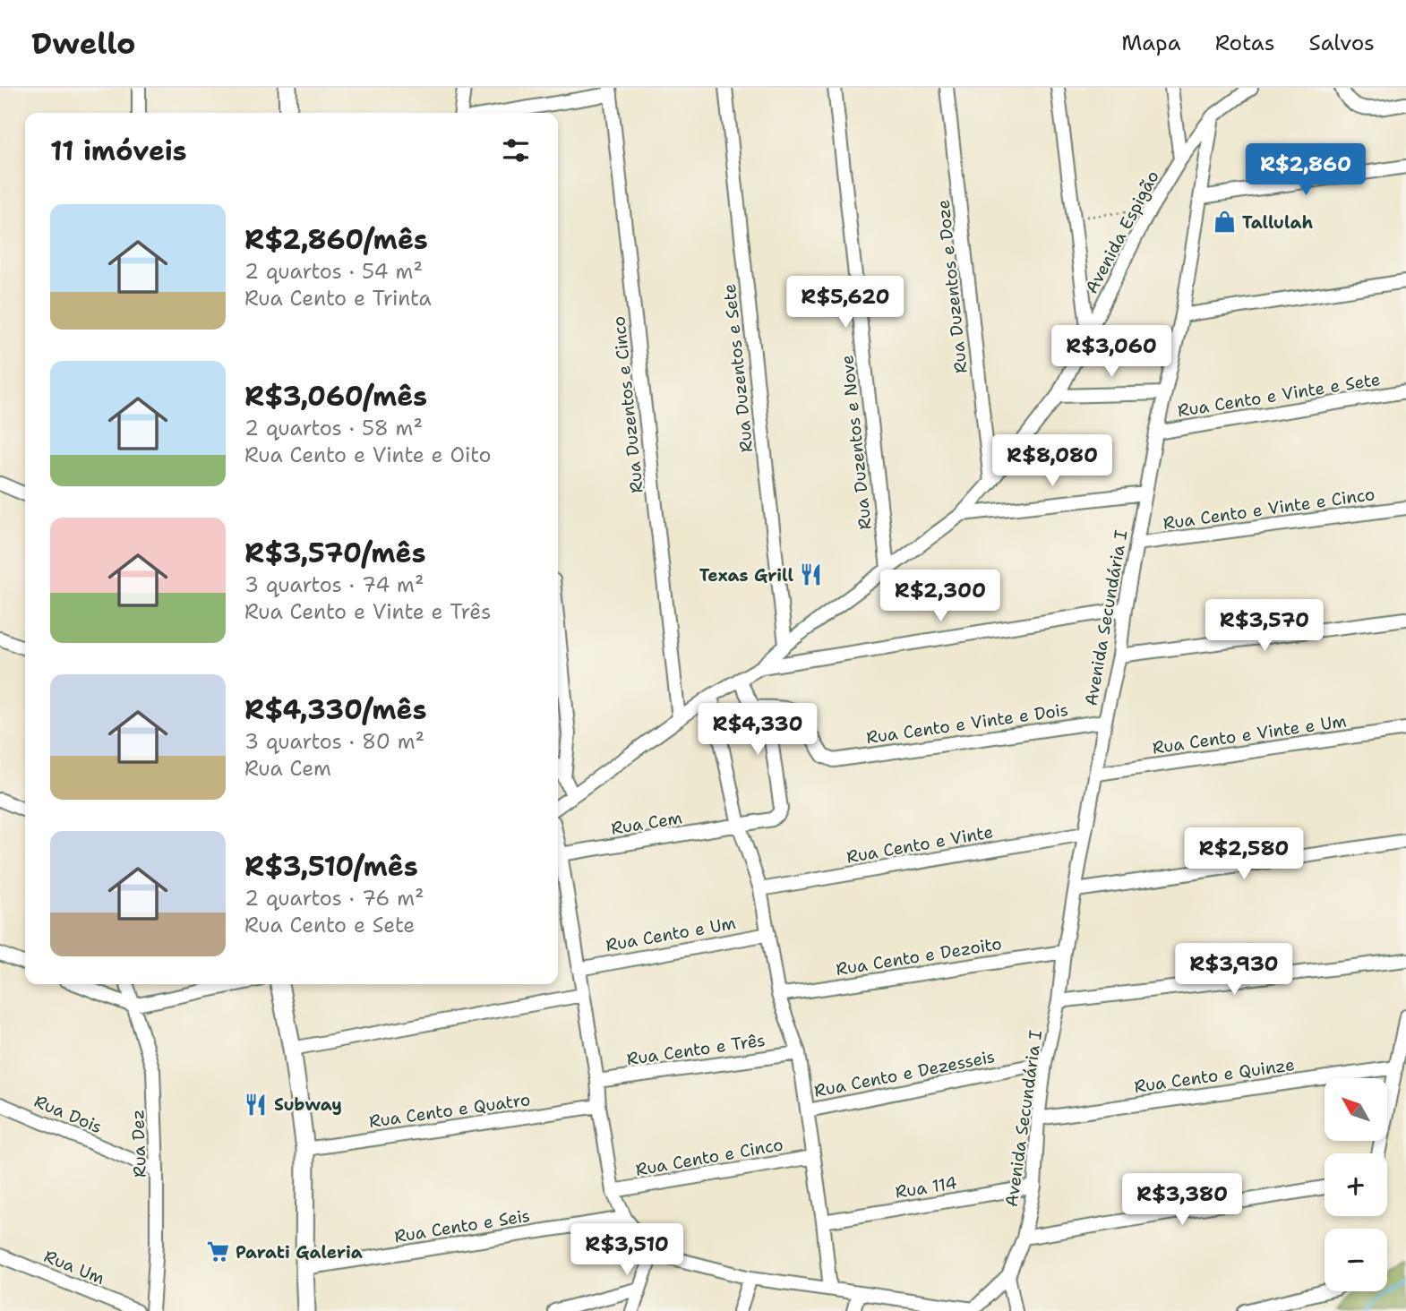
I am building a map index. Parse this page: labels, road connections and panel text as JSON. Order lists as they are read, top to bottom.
{
  "streets": {
    "street": [
      "Avenida Espigão",
      "Rua Duzentos e Doze",
      "Rua Duzentos e Sete",
      "Rua Cento e Vinte e Sete",
      "Rua Duzentos e Cinco",
      "Rua Duzentos e Nove",
      "Rua Cento e Vinte e Cinco",
      "Avenida Secundária I",
      "Rua Cento e Vinte e Dois",
      "Rua Cento e Vinte e Um",
      "Rua Cem",
      "Rua Cento e Vinte",
      "Rua Cento e Um",
      "Rua Cento e Dezoito",
      "Rua Cento e Três",
      "Rua Cento e Dezesseis",
      "Rua Cento e Quinze",
      "Rua Cento e Quatro",
      "Rua Dois",
      "Rua Dez",
      "Rua Cento e Cinco",
      "Rua 114",
      "Rua Cento e Seis",
      "Rua Um"
    ]
  },
  "crossings": [
    ["Avenida Espigão", "Rua Duzentos e Doze"],
    ["Avenida Espigão", "Rua Duzentos e Sete"],
    ["Avenida Espigão", "Rua Duzentos e Cinco"],
    ["Avenida Espigão", "Rua Duzentos e Nove"],
    ["Avenida Espigão", "Avenida Secundária I"],
    ["Avenida Espigão", "Rua Cem"],
    ["Rua Cento e Vinte e Sete", "Avenida Secundária I"],
    ["Rua Cento e Vinte e Cinco", "Avenida Secundária I"],
    ["Avenida Secundária I", "Rua Cento e Vinte e Dois"],
    ["Avenida Secundária I", "Rua Cento e Vinte e Um"],
    ["Avenida Secundária I", "Rua Cento e Vinte"],
    ["Avenida Secundária I", "Rua Cento e Dezoito"],
    ["Avenida Secundária I", "Rua Cento e Dezesseis"],
    ["Avenida Secundária I", "Rua Cento e Quinze"],
    ["Avenida Secundária I", "Rua 114"],
    ["Rua Cento e Vinte e Dois", "Rua Cem"],
    ["Rua Dois", "Rua Dez"]
  ],
  "places": {
    "shop": ["Tallulah"],
    "restaurant": ["Texas Grill", "Subway"],
    "supermarket": ["Parati Galeria"]
  },
  "north": "top left",
  "page": {
    "header": "Dwello",
    "nav": ["Mapa", "Rotas", "Salvos"],
    "heading": "11 imóveis",
    "price": [
      "R$2,860",
      "R$5,620",
      "R$3,060",
      "R$8,080",
      "R$2,300",
      "R$3,570",
      "R$4,330",
      "R$2,580",
      "R$3,930",
      "R$3,380",
      "R$3,510"
    ],
    "list": [
      {
        "name": "R$2,860/mês",
        "note": "2 quartos · 54 m² · Rua Cento e Trinta"
      },
      {
        "name": "R$3,060/mês",
        "note": "2 quartos · 58 m² · Rua Cento e Vinte e Oito"
      },
      {
        "name": "R$3,570/mês",
        "note": "3 quartos · 74 m² · Rua Cento e Vinte e Três"
      },
      {
        "name": "R$4,330/mês",
        "note": "3 quartos · 80 m² · Rua Cem"
      },
      {
        "name": "R$3,510/mês",
        "note": "2 quartos · 76 m² · Rua Cento e Sete"
      }
    ],
    "map_buttons": ["+", "−"]
  }
}
